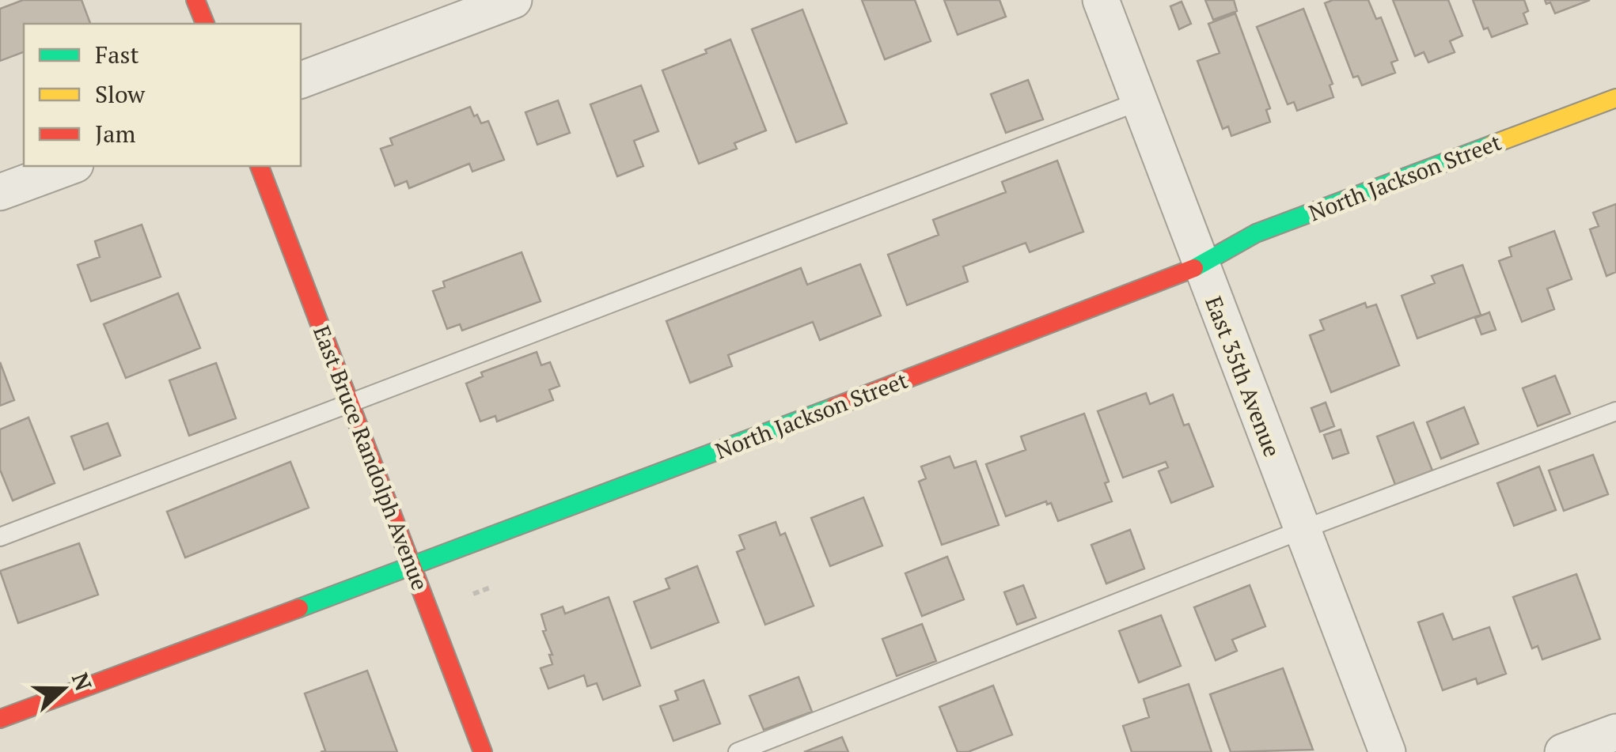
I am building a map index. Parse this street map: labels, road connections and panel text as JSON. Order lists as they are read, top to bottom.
{
  "streets": {
    "street": ["North Jackson Street", "East 35th Avenue", "East Bruce Randolph Avenue"]
  },
  "crossings": [
    ["North Jackson Street", "East 35th Avenue"],
    ["North Jackson Street", "East Bruce Randolph Avenue"]
  ],
  "legend": ["Fast", "Slow", "Jam"],
  "north": "right"
}
